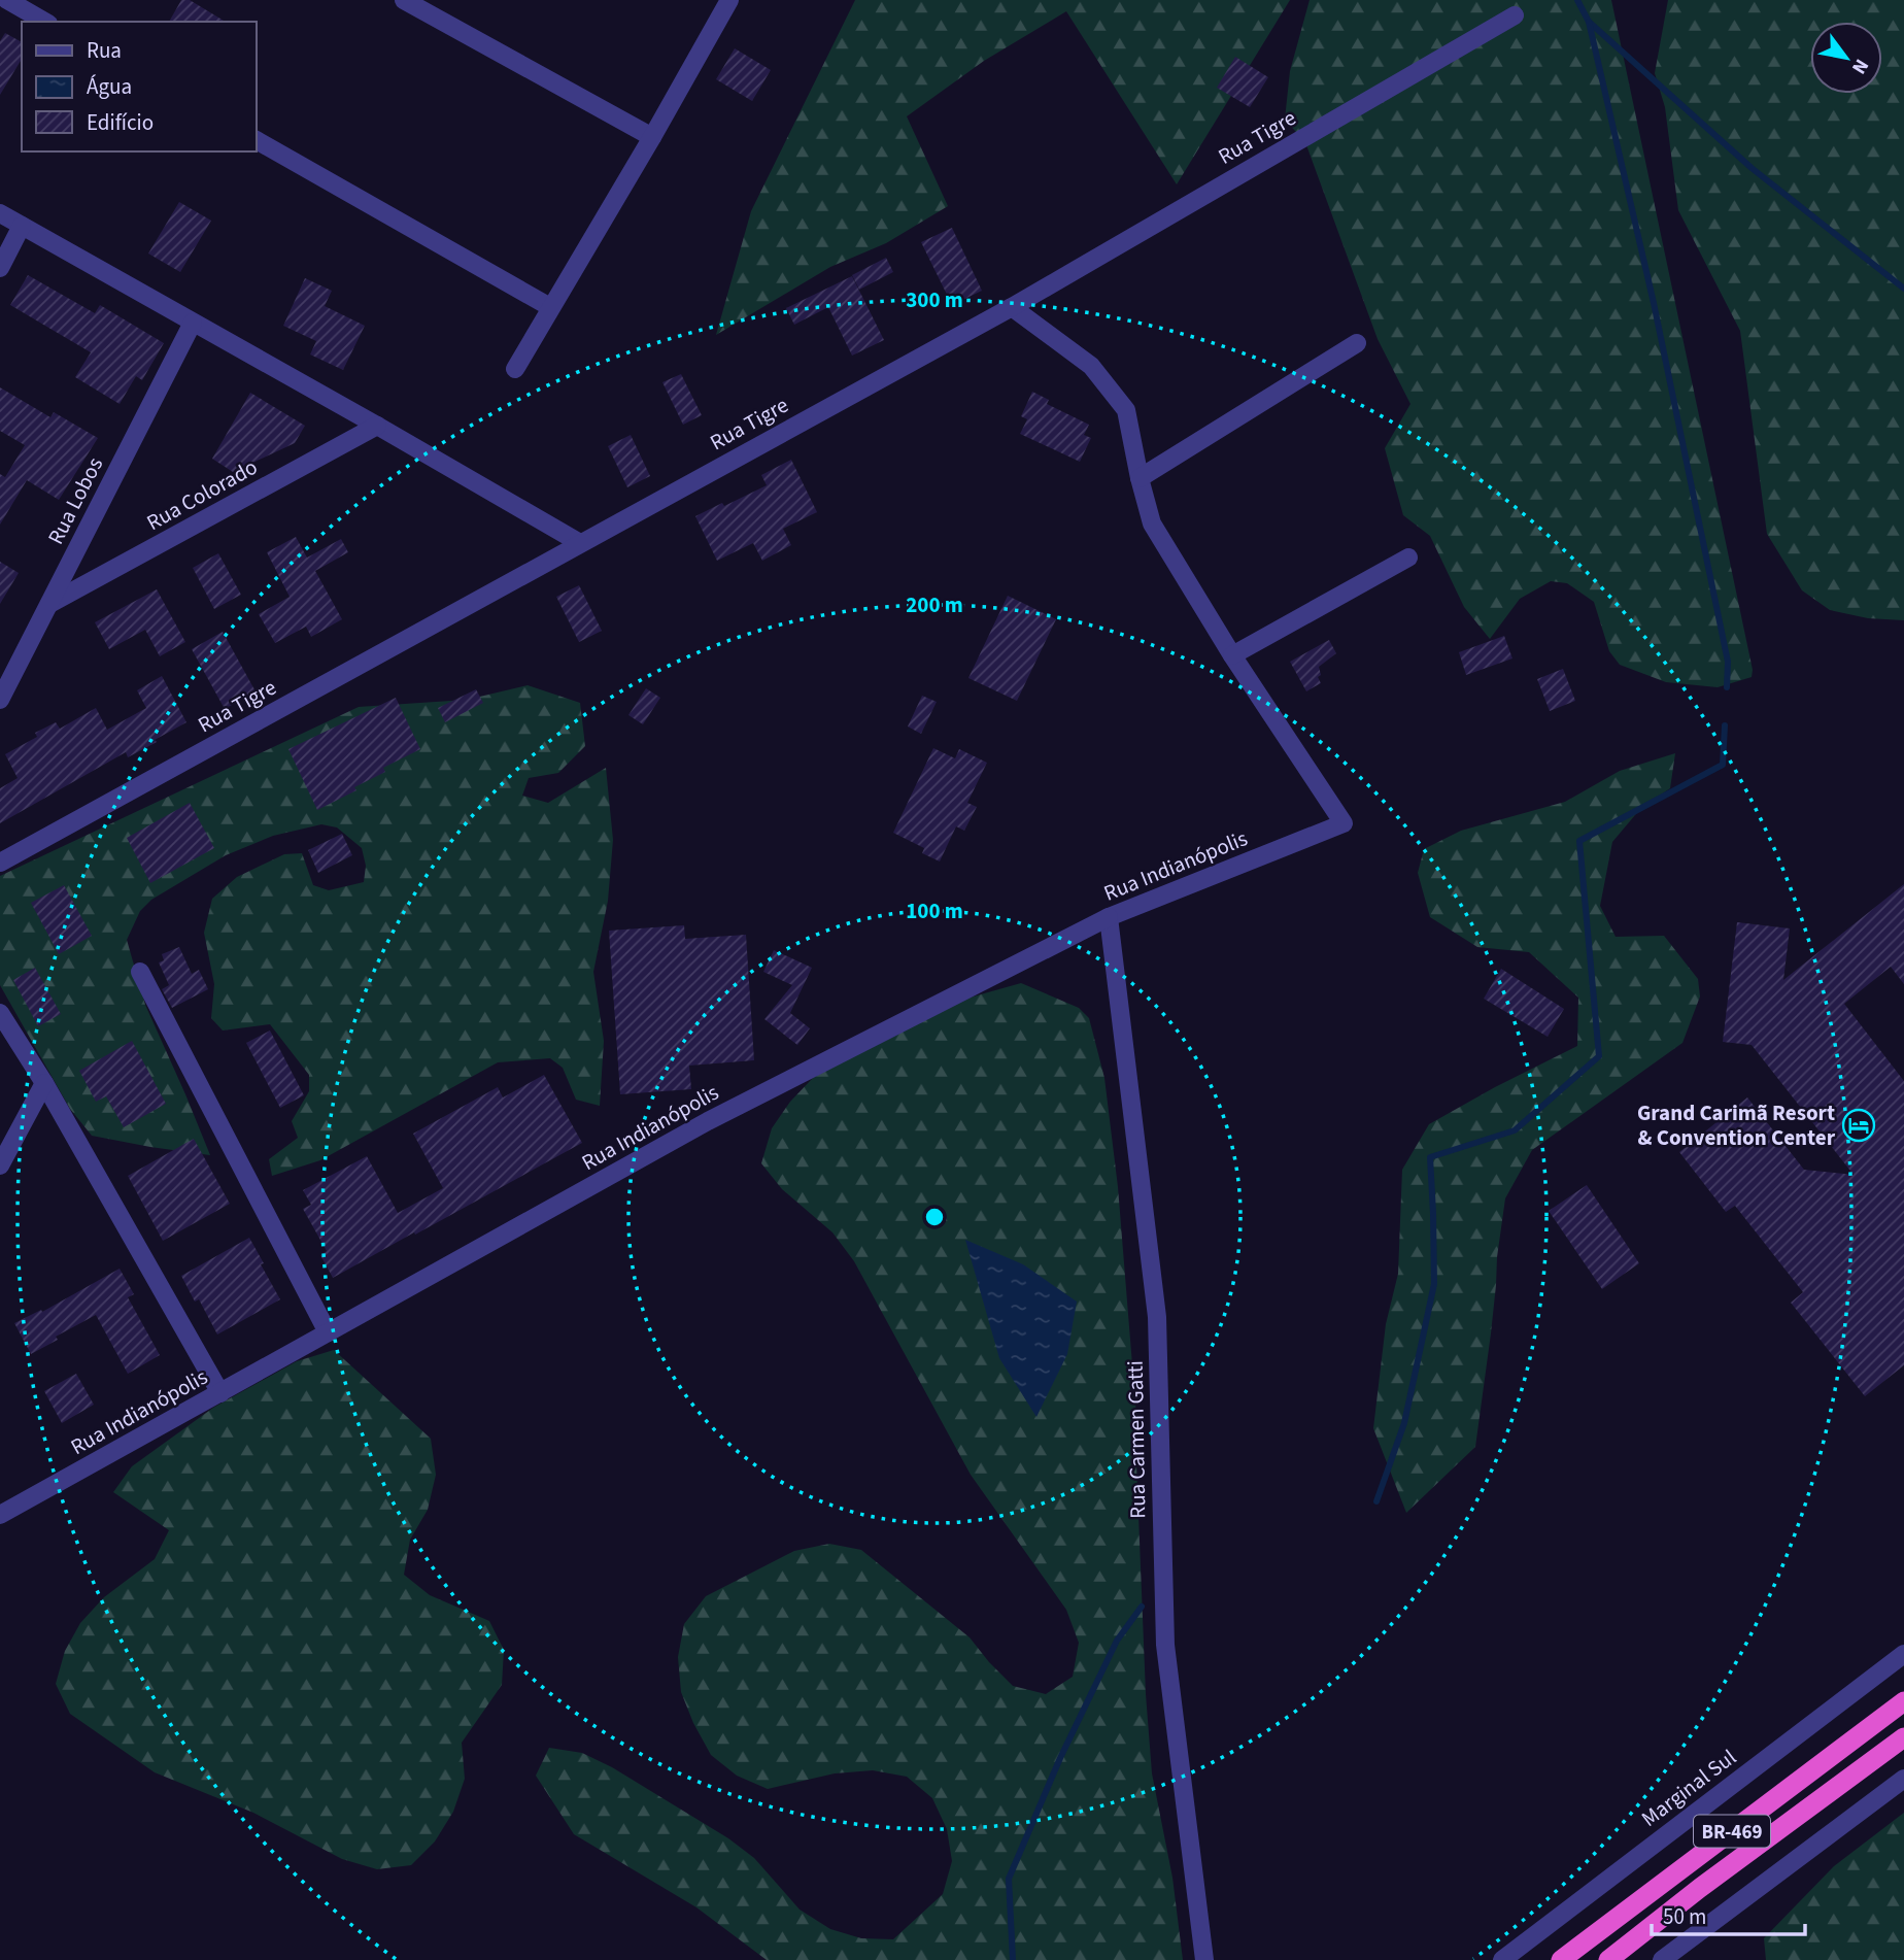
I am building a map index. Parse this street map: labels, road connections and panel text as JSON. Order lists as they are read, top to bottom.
{
  "streets": {
    "highway": ["BR-469"],
    "street": [
      "Rua Tigre",
      "Rua Colorado",
      "Rua Lobos",
      "Rua Indianópolis",
      "Rua Carmen Gatti",
      "Marginal Sul"
    ]
  },
  "crossings": [
    ["Rua Colorado", "Rua Lobos"],
    ["Rua Indianópolis", "Rua Carmen Gatti"]
  ],
  "places": {
    "hotel": ["Grand Carimã Resort & Convention Center"]
  },
  "legend": ["Rua", "Água", "Edifício"],
  "scale_bar": "50 m",
  "north": "bottom right",
  "rings": ["300 m", "200 m", "100 m"]
}
